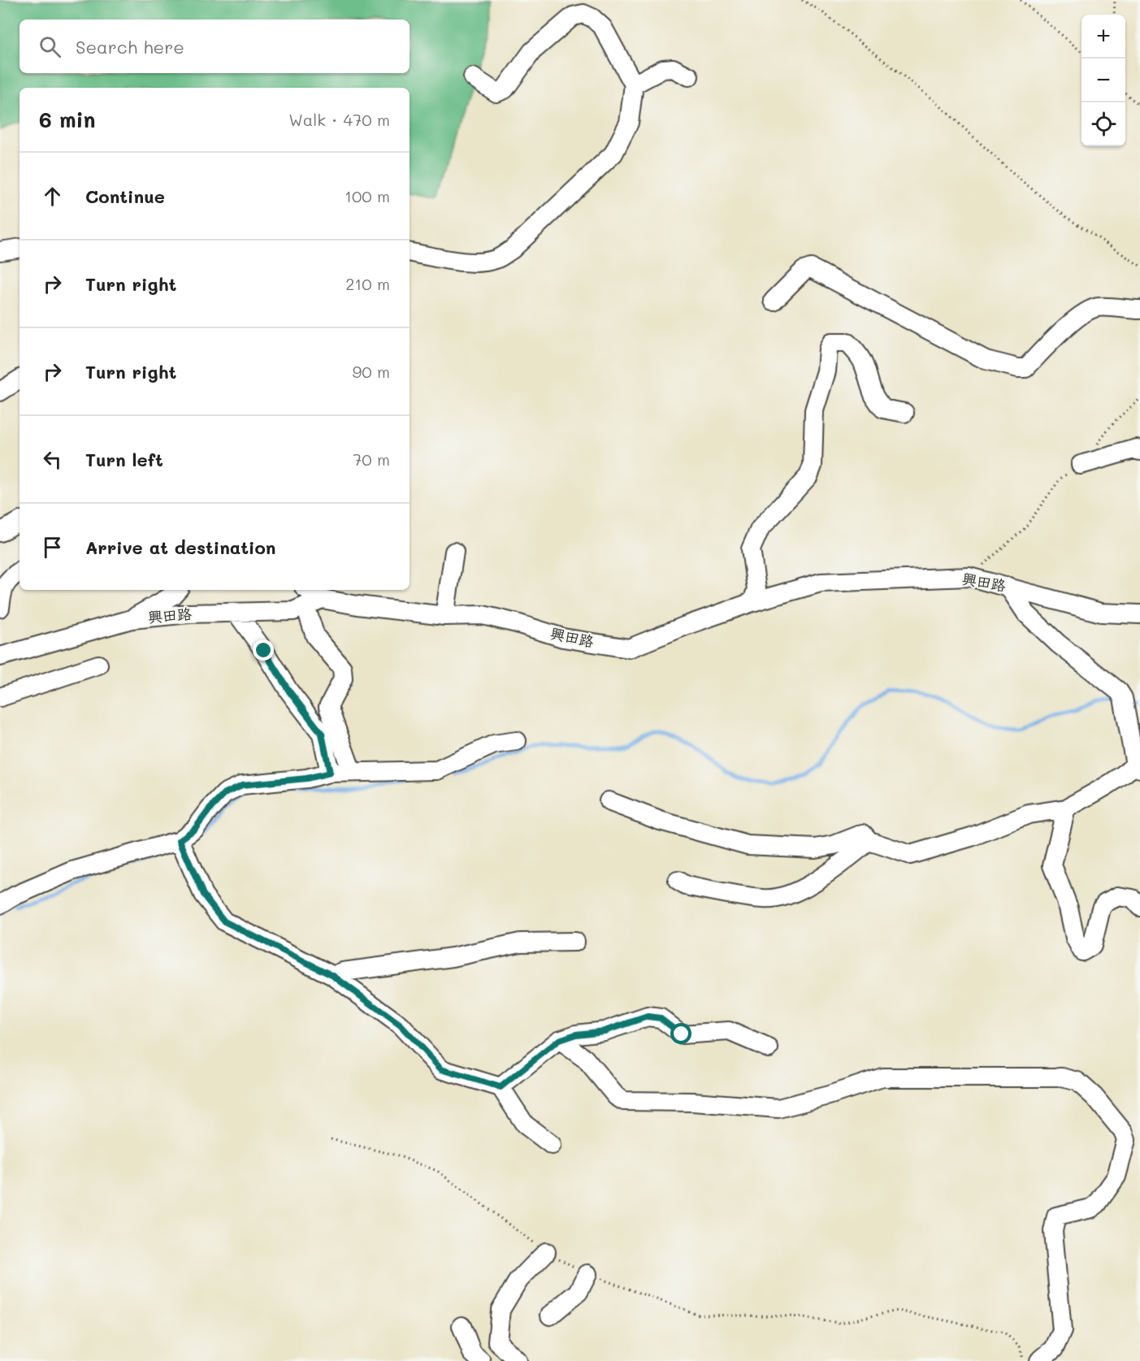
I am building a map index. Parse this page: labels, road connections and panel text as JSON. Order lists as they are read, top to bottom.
{
  "streets": {
    "street": ["興田路"]
  },
  "page": {
    "map_buttons": ["+", "−"],
    "search": "Search here",
    "heading": ["6 min", "Walk · 470 m"],
    "list": [
      ["Continue", "100 m"],
      ["Turn right", "210 m"],
      ["Turn right", "90 m"],
      ["Turn left", "70 m"],
      "Arrive at destination"
    ]
  }
}
